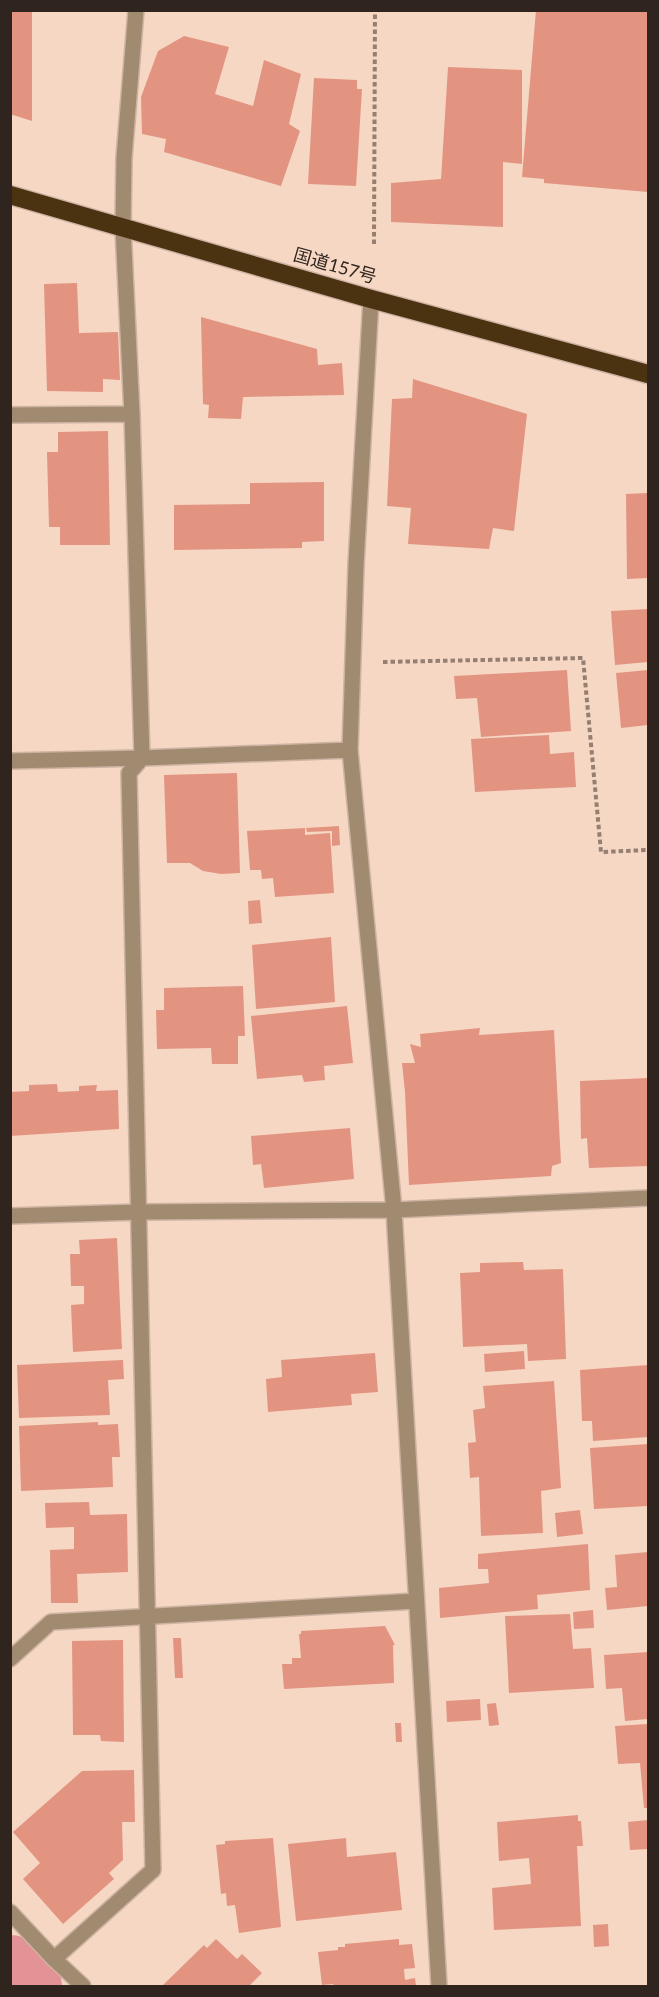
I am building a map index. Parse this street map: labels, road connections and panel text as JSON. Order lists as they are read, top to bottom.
{
  "streets": {
    "highway": ["国道157号"]
  }
}
